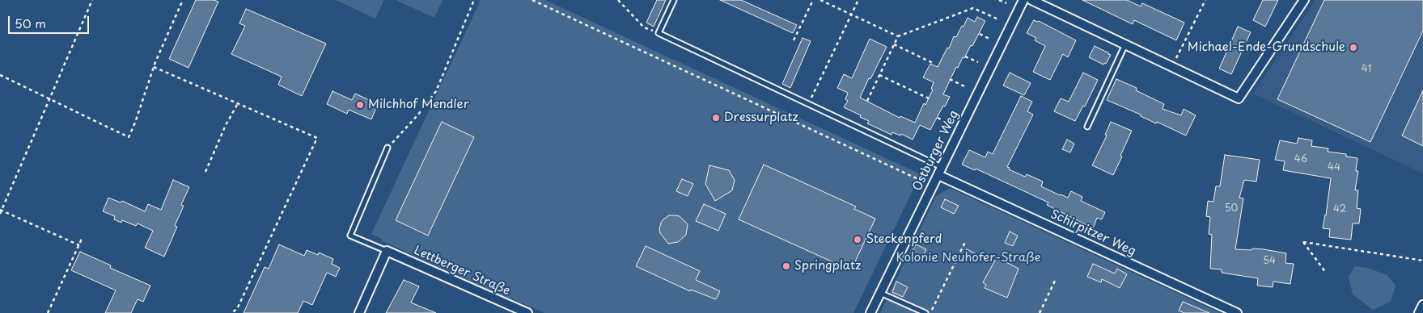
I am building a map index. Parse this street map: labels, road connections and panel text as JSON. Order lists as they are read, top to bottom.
{
  "streets": {
    "street": ["Ostburger Weg", "Schirpitzer Weg", "Lettberger Straße"]
  },
  "crossings": [
    ["Ostburger Weg", "Schirpitzer Weg"]
  ],
  "parks": ["Kolonie Neuhofer-Straße"],
  "places": [
    "Michael-Ende-Grundschule",
    "Milchhof Mendler",
    "Dressurplatz",
    "Steckenpferd",
    "Springplatz"
  ],
  "house_numbers": [
    "41",
    "46",
    "44",
    "50",
    "42",
    "54"
  ],
  "scale_bar": "50 m"
}
